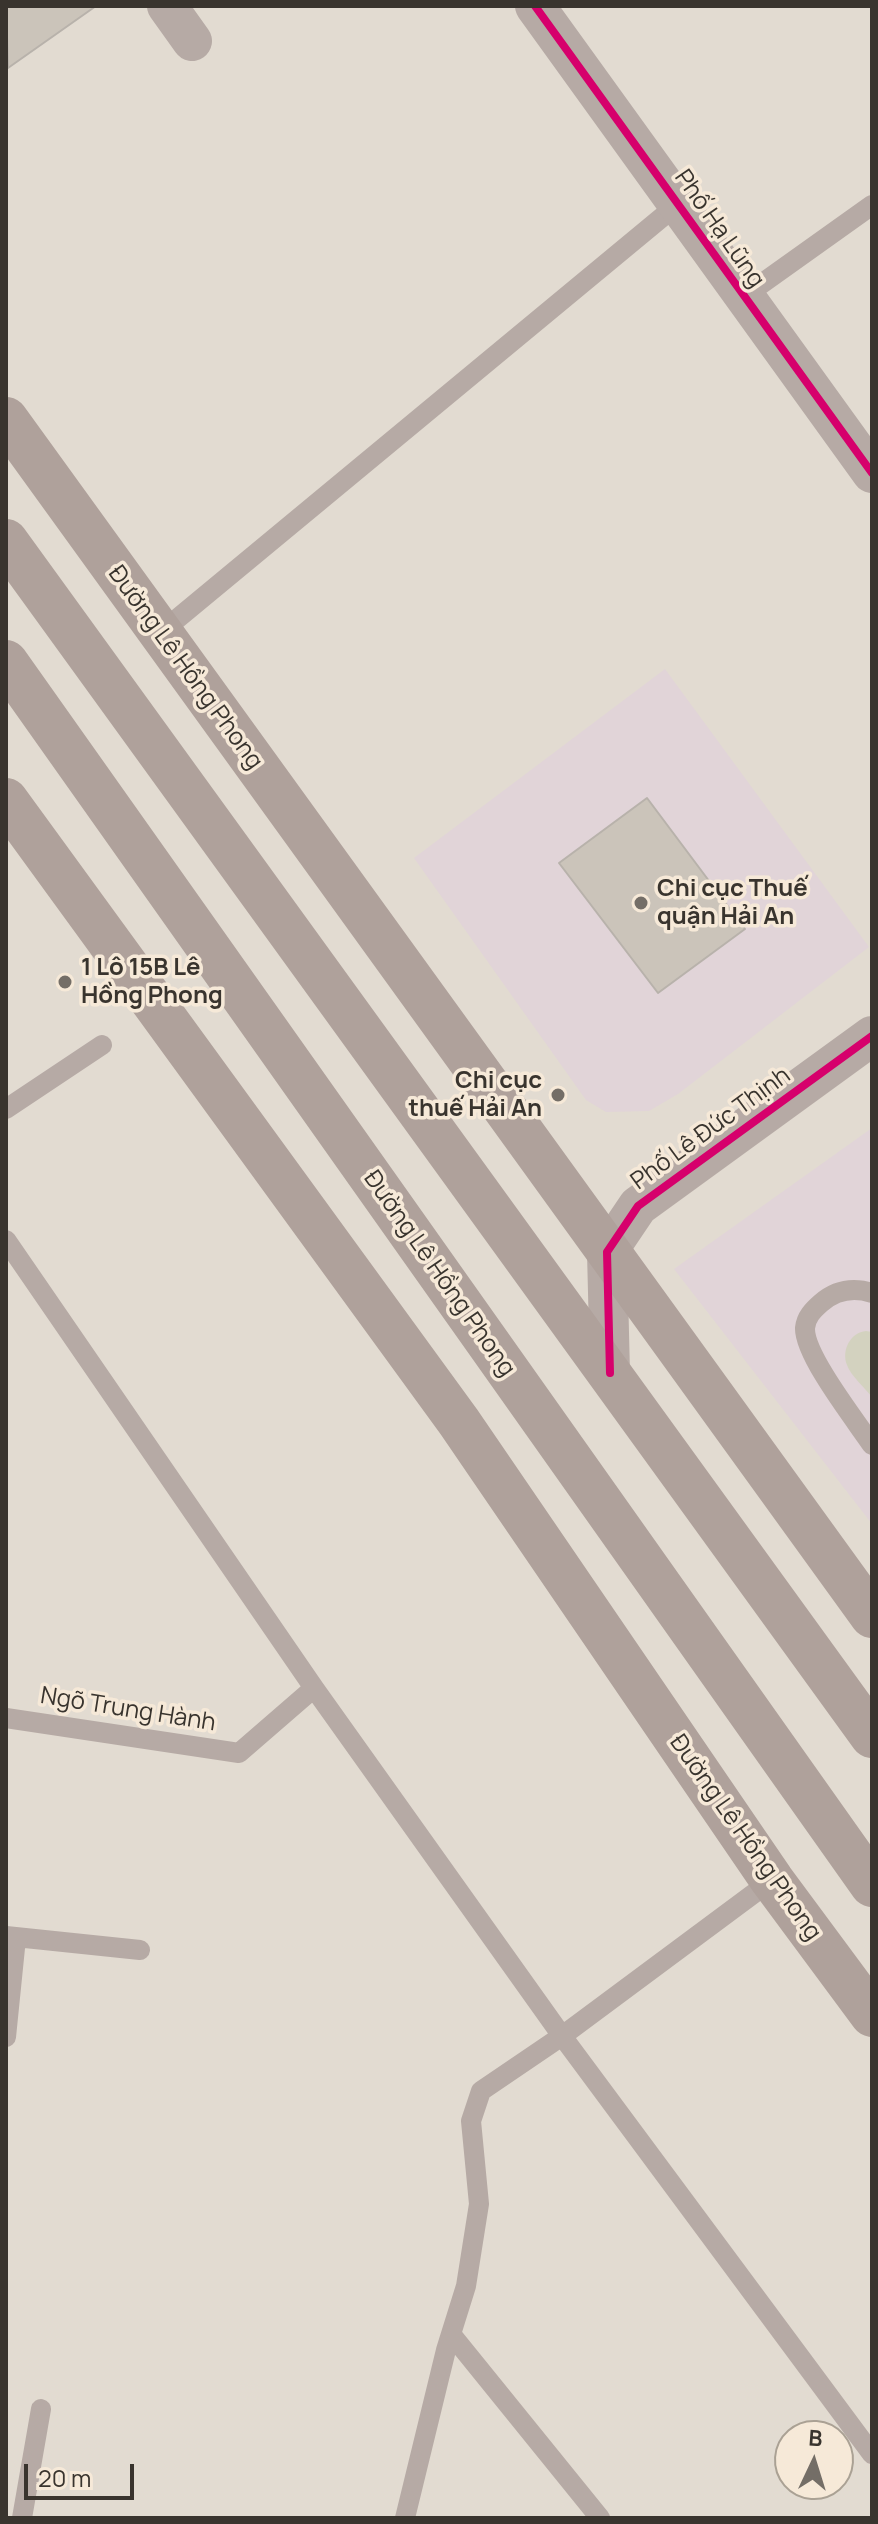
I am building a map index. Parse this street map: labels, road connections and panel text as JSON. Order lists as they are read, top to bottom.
{
  "streets": {
    "main road": ["Đường Lê Hồng Phong"],
    "street": ["Phố Hạ Lũng", "Phố Lê Đức Thịnh"],
    "lane": ["Ngõ Trung Hành"]
  },
  "crossings": [
    ["Đường Lê Hồng Phong", "Phố Lê Đức Thịnh"]
  ],
  "places": ["Chi cục Thuế quận Hải An", "1 Lô 15B Lê Hồng Phong", "Chi cục thuế Hải An"],
  "scale_bar": "20 m",
  "north": "top"
}
